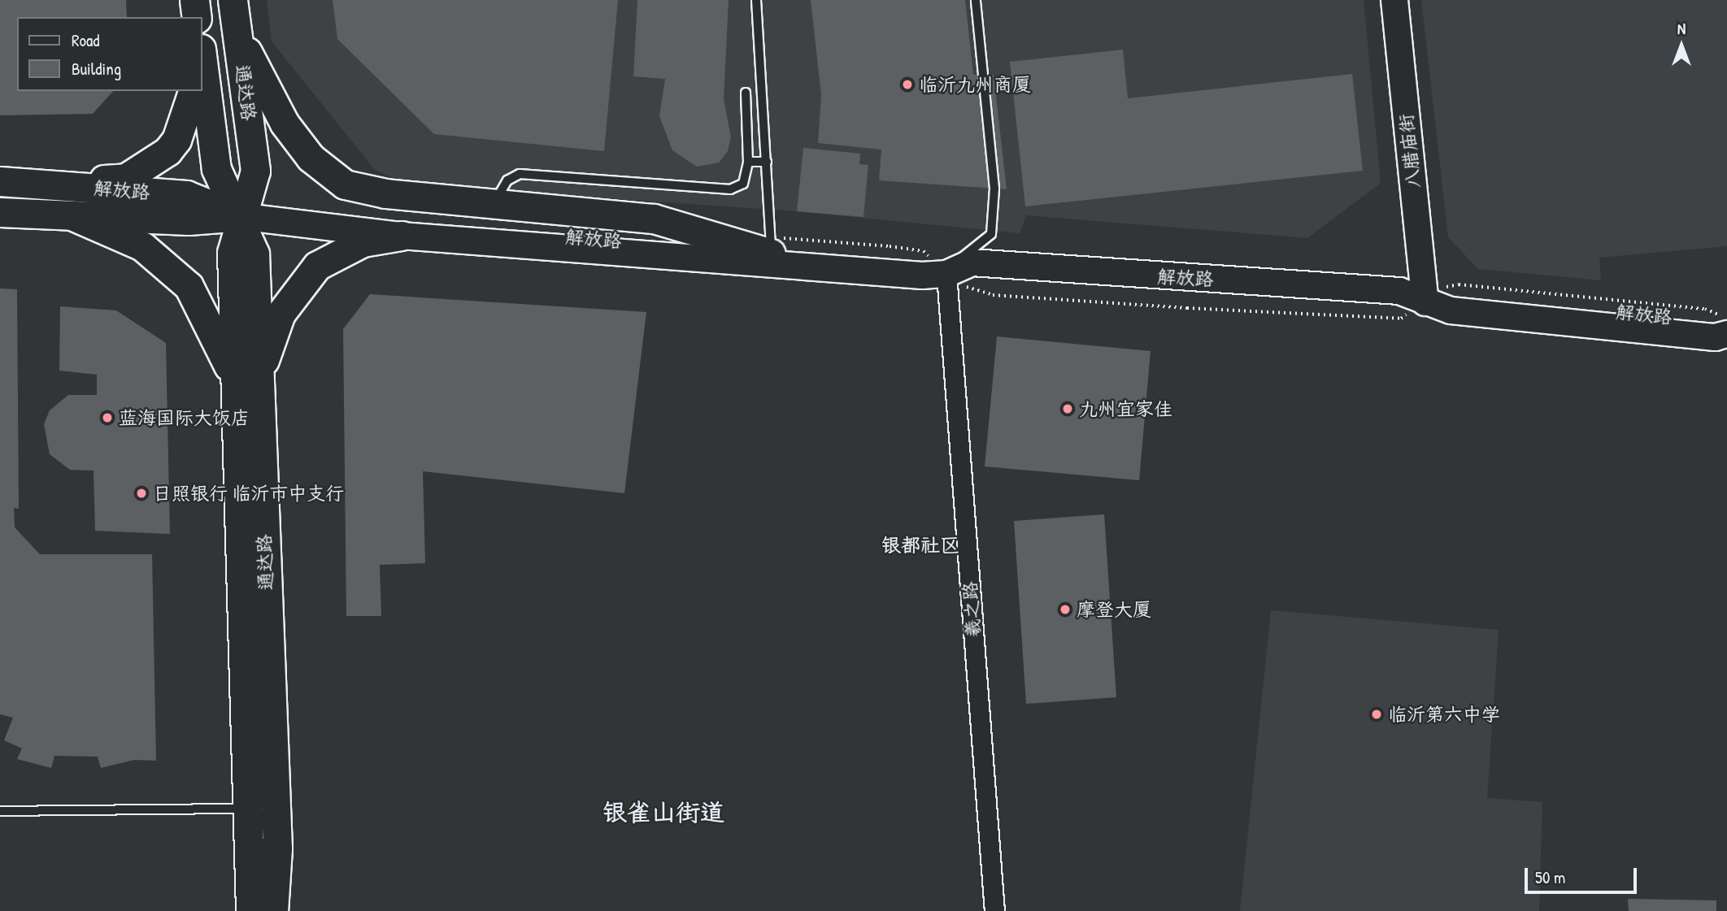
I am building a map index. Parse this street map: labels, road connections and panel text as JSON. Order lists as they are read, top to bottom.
{
  "streets": {
    "main road": ["通达路", "八腊庙街", "解放路"],
    "street": ["羲之路"]
  },
  "crossings": [
    ["通达路", "解放路"],
    ["八腊庙街", "解放路"],
    ["解放路", "羲之路"]
  ],
  "districts": ["银都社区", "银雀山街道"],
  "places": [
    "临沂九州商厦",
    "九州宜家佳",
    "蓝海国际大饭店",
    "日照银行 临沂市中支行",
    "摩登大厦",
    "临沂第六中学"
  ],
  "legend": ["Road", "Building"],
  "scale_bar": "50 m",
  "north": "top"
}
